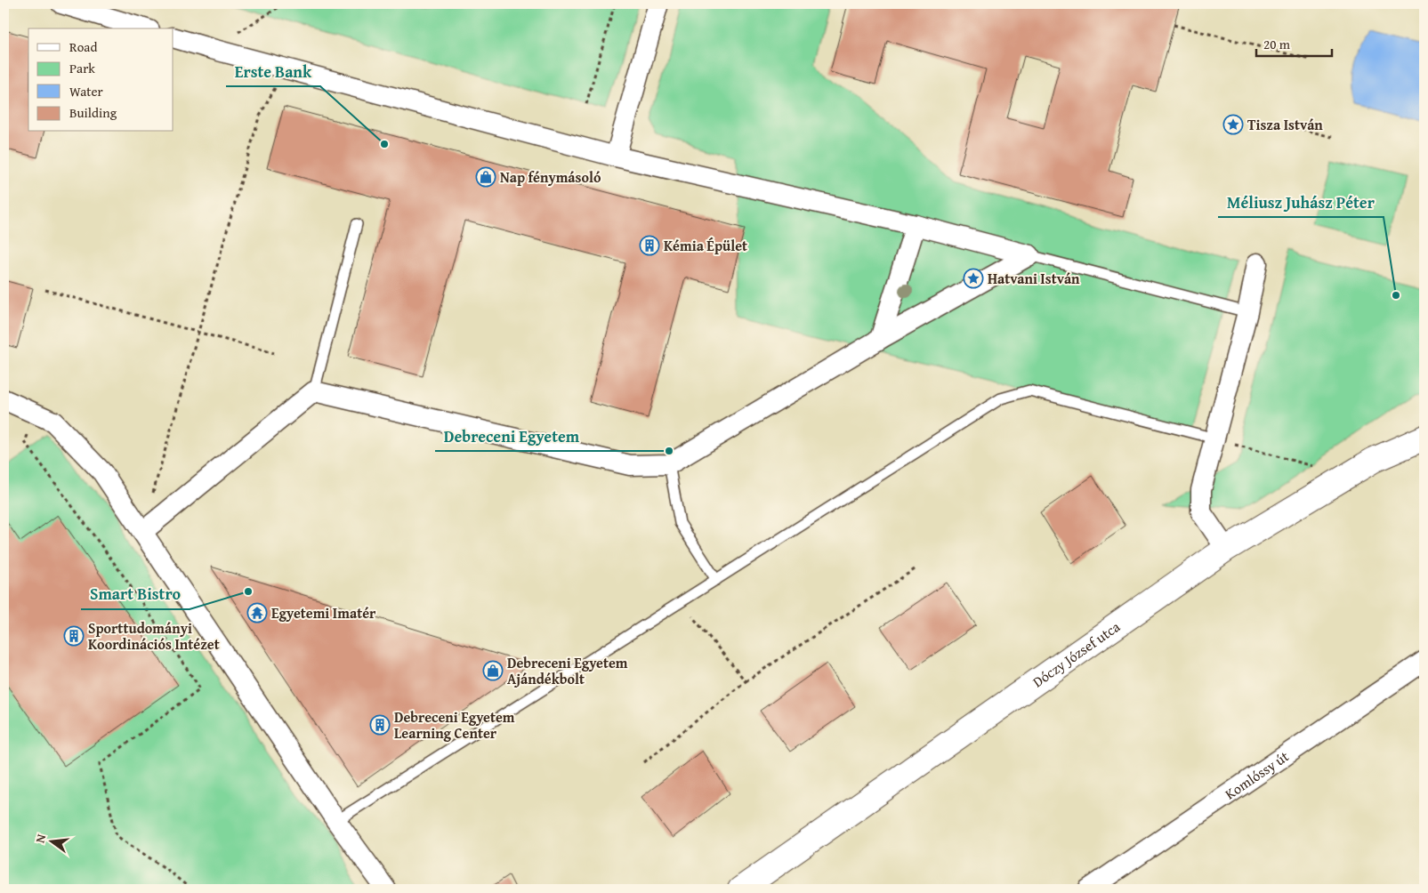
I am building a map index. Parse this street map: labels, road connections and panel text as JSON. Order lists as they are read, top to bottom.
{
  "streets": {
    "street": ["Dóczy József utca", "Komlóssy út"]
  },
  "places": {
    "place": ["Tisza István", "Hatvani István"],
    "other": [
      "Erste Bank",
      "Méliusz Juhász Péter",
      "Debreceni Egyetem",
      "Smart Bistro"
    ],
    "shop": ["Nap fénymásoló", "Debreceni Egyetem Ajándékbolt"],
    "building": ["Kémia Épület", "Sporttudományi Koordinációs Intézet", "Debreceni Egyetem Learning Center"],
    "temple": ["Egyetemi Imatér"]
  },
  "legend": [
    "Road",
    "Park",
    "Water",
    "Building"
  ],
  "scale_bar": "20 m",
  "north": "left"
}
